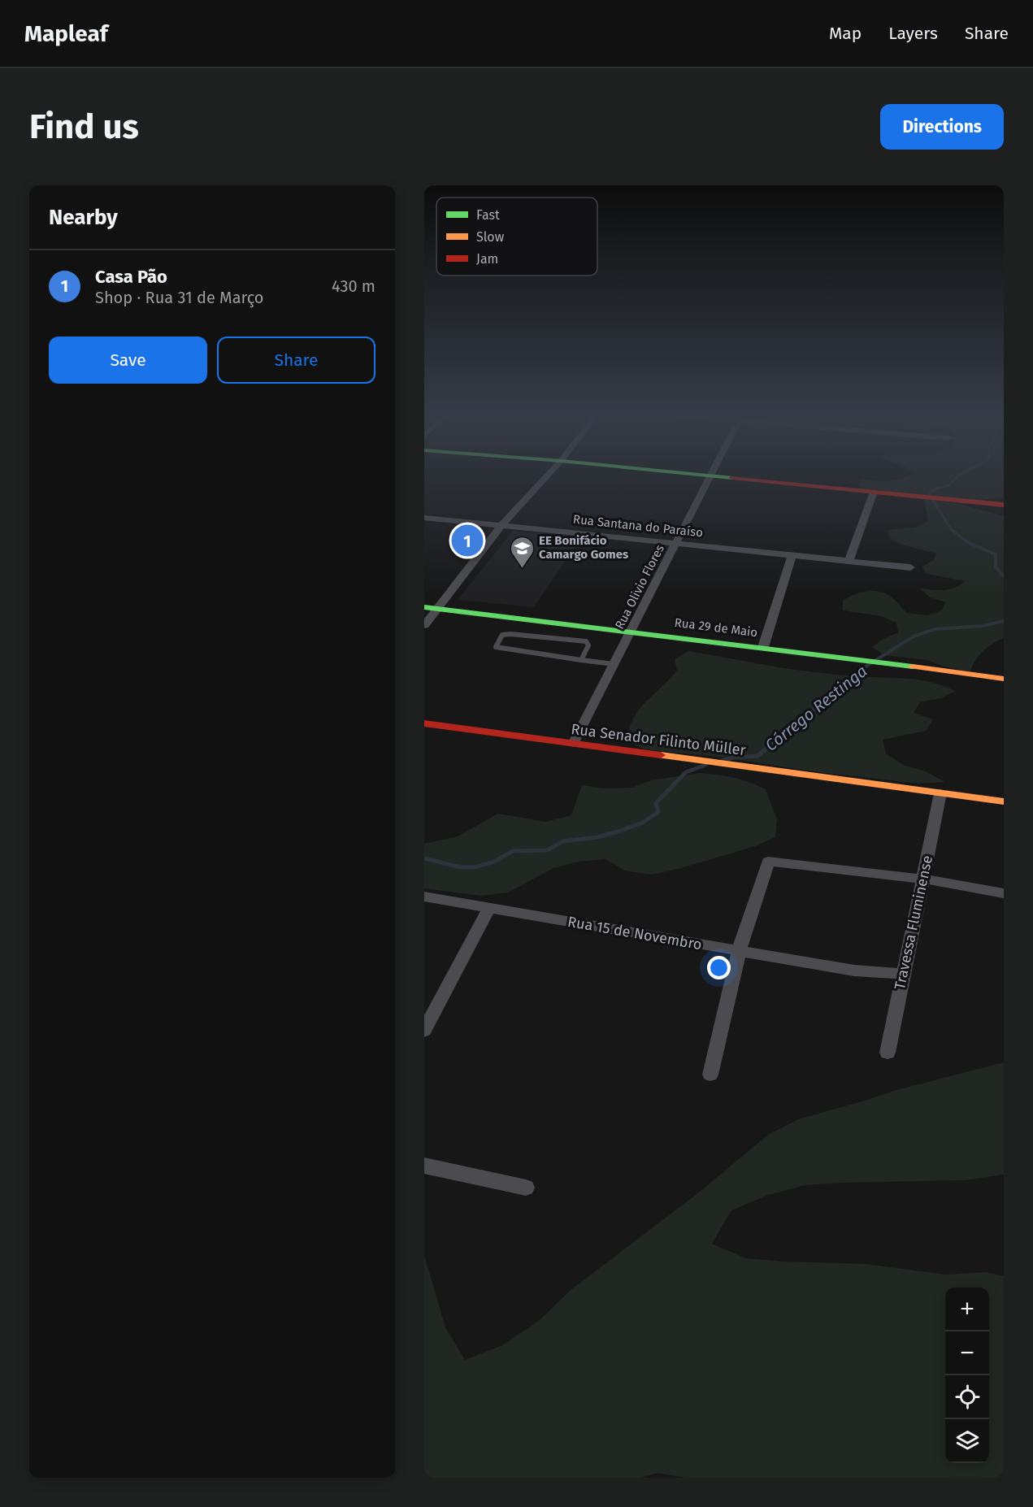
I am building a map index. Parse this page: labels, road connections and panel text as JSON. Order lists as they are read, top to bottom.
{
  "streets": {
    "street": [
      "Rua Santana do Paraíso",
      "Rua Olivio Flores",
      "Rua 29 de Maio",
      "Rua Senador Filinto Müller",
      "Travessa Fluminense",
      "Rua 15 de Novembro"
    ]
  },
  "crossings": [
    ["Rua Santana do Paraíso", "Rua Olivio Flores"],
    ["Rua Olivio Flores", "Rua 29 de Maio"],
    ["Rua Olivio Flores", "Rua Senador Filinto Müller"],
    ["Rua Senador Filinto Müller", "Travessa Fluminense"],
    ["Travessa Fluminense", "Rua 15 de Novembro"]
  ],
  "water": ["Córrego Restinga"],
  "places": {
    "school or university": ["EE Bonifácio Camargo Gomes"]
  },
  "legend": ["Fast", "Slow", "Jam"],
  "page": {
    "header": "Mapleaf",
    "nav": ["Map", "Layers", "Share"],
    "buttons": [
      "Directions",
      ["Save", "Share"]
    ],
    "title": "Find us",
    "heading": "Nearby",
    "list": [
      {
        "mark": "1",
        "name": "Casa Pão",
        "note": "Shop · Rua 31 de Março",
        "value": "430 m"
      }
    ],
    "pins": "1",
    "map_buttons": ["+", "−"]
  }
}
